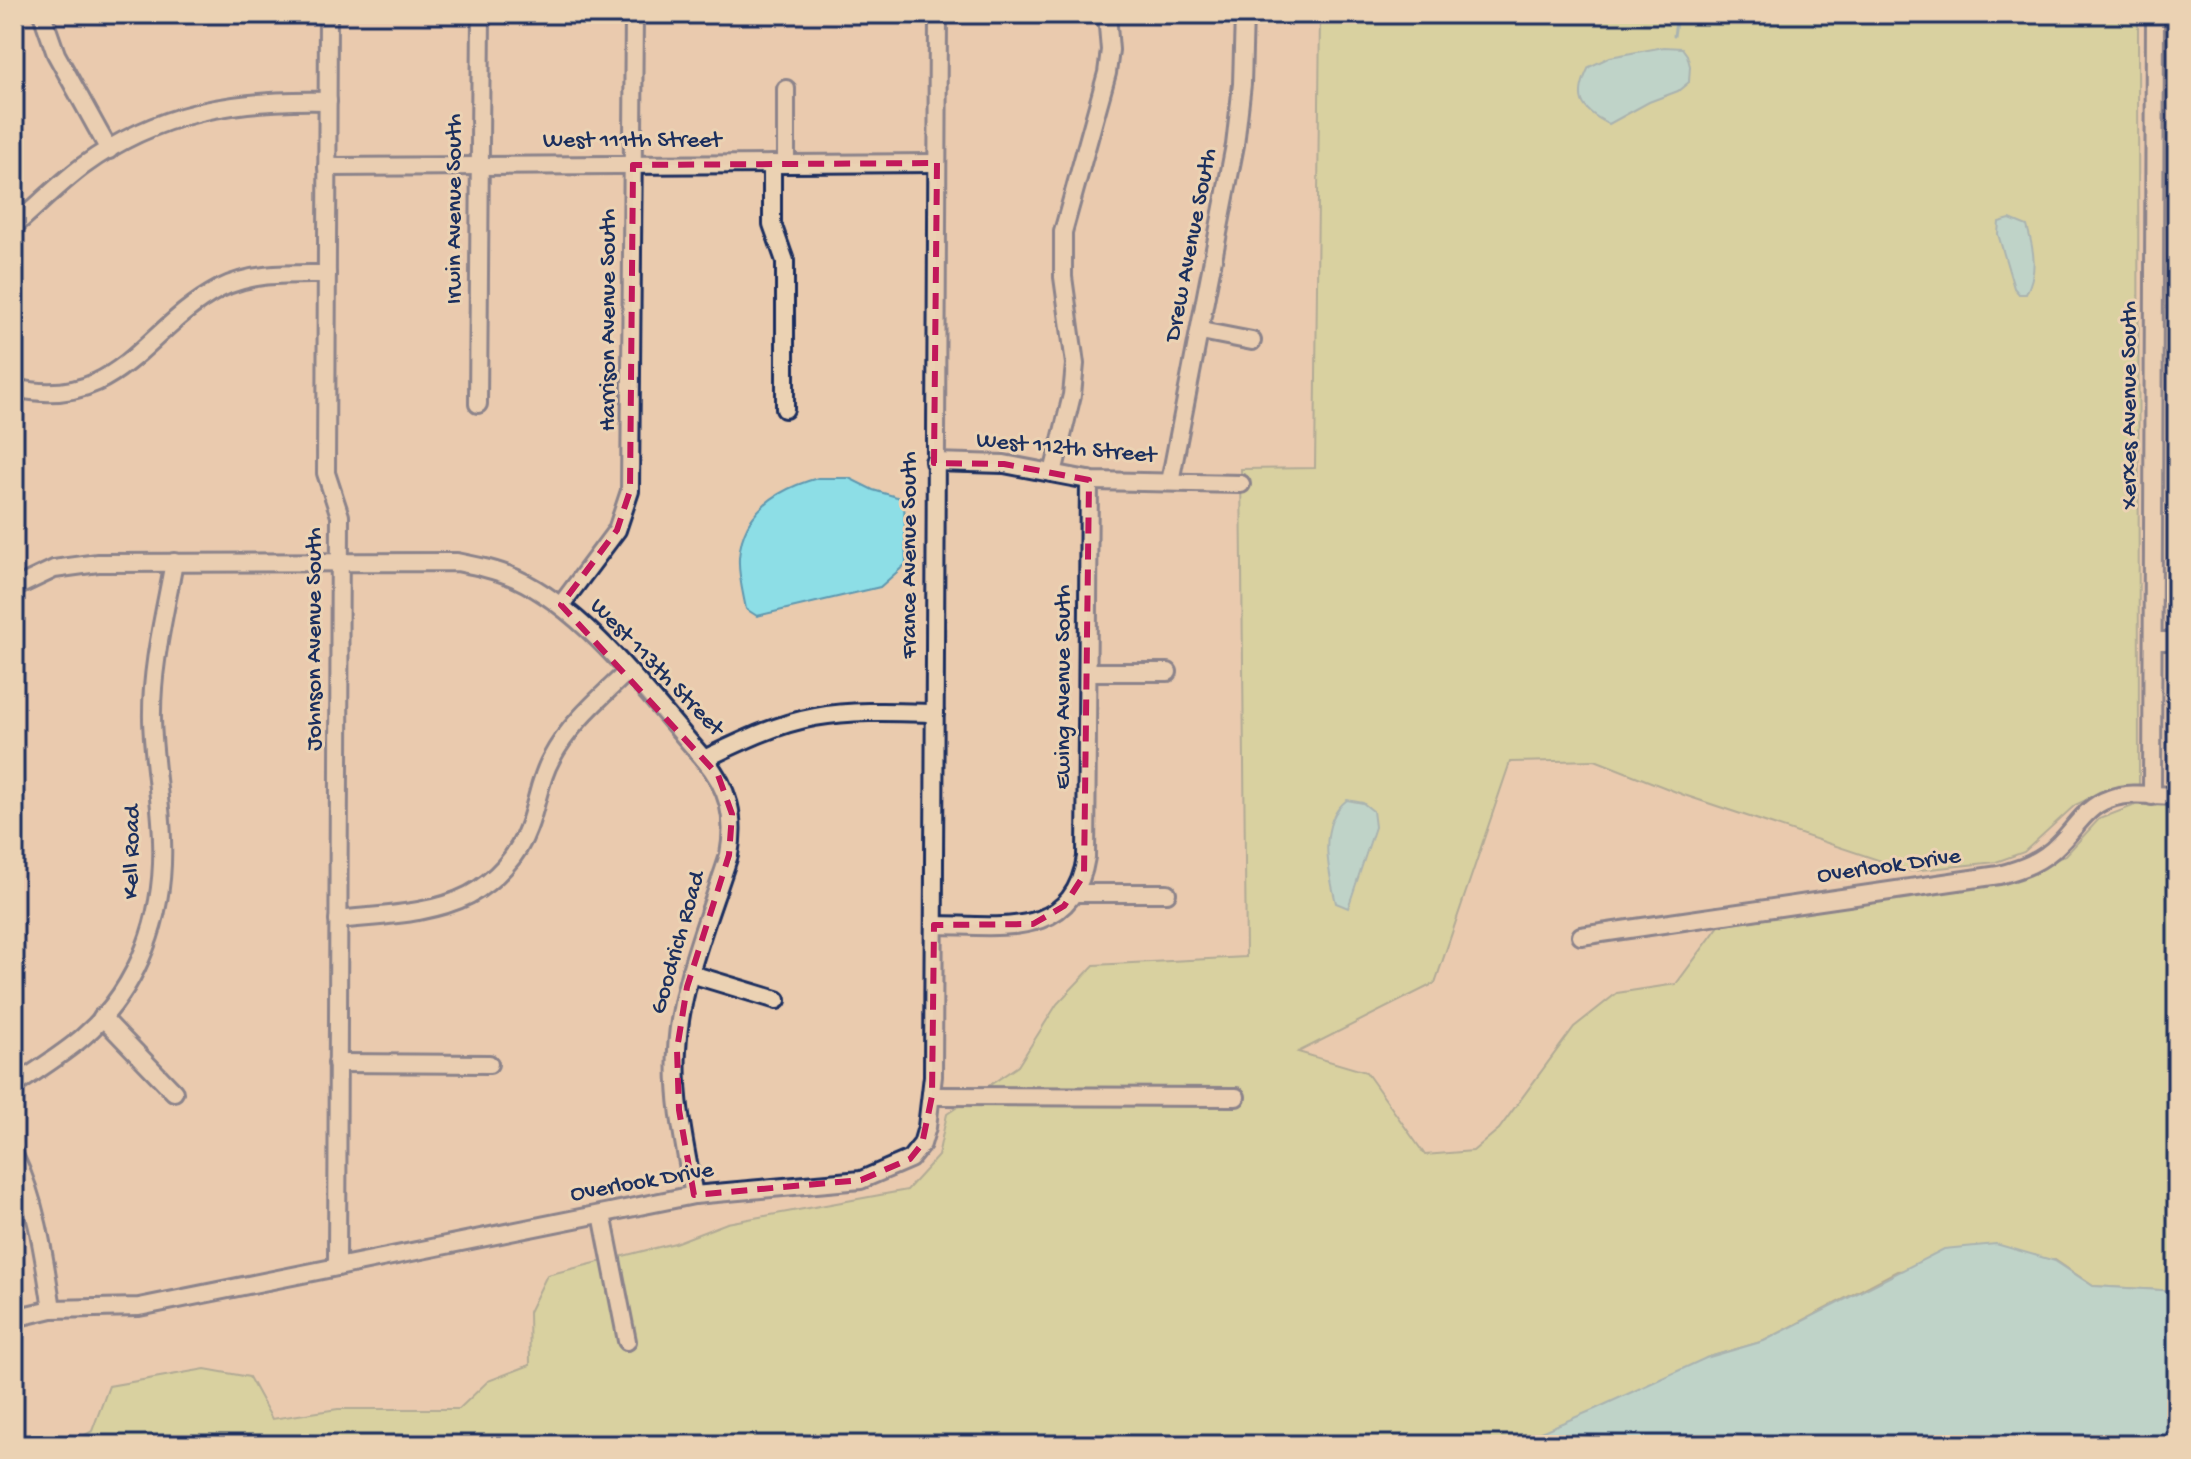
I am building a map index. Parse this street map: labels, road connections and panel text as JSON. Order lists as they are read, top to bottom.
{
  "streets": {
    "street": [
      "West 111th Street",
      "Irwin Avenue South",
      "Drew Avenue South",
      "Harrison Avenue South",
      "Xerxes Avenue South",
      "West 112th Street",
      "France Avenue South",
      "Johnson Avenue South",
      "West 113th Street",
      "Ewing Avenue South",
      "Kell Road",
      "Overlook Drive",
      "Goodrich Road"
    ]
  },
  "crossings": [
    ["West 111th Street", "Irwin Avenue South"],
    ["West 111th Street", "Harrison Avenue South"],
    ["West 111th Street", "France Avenue South"],
    ["West 111th Street", "Johnson Avenue South"],
    ["Drew Avenue South", "West 112th Street"],
    ["Harrison Avenue South", "West 113th Street"],
    ["Xerxes Avenue South", "Overlook Drive"],
    ["West 112th Street", "France Avenue South"],
    ["West 112th Street", "Ewing Avenue South"],
    ["France Avenue South", "West 113th Street"],
    ["France Avenue South", "Overlook Drive"],
    ["Johnson Avenue South", "West 113th Street"],
    ["Johnson Avenue South", "Overlook Drive"],
    ["West 113th Street", "Kell Road"],
    ["West 113th Street", "Goodrich Road"],
    ["Overlook Drive", "Goodrich Road"]
  ]
}
